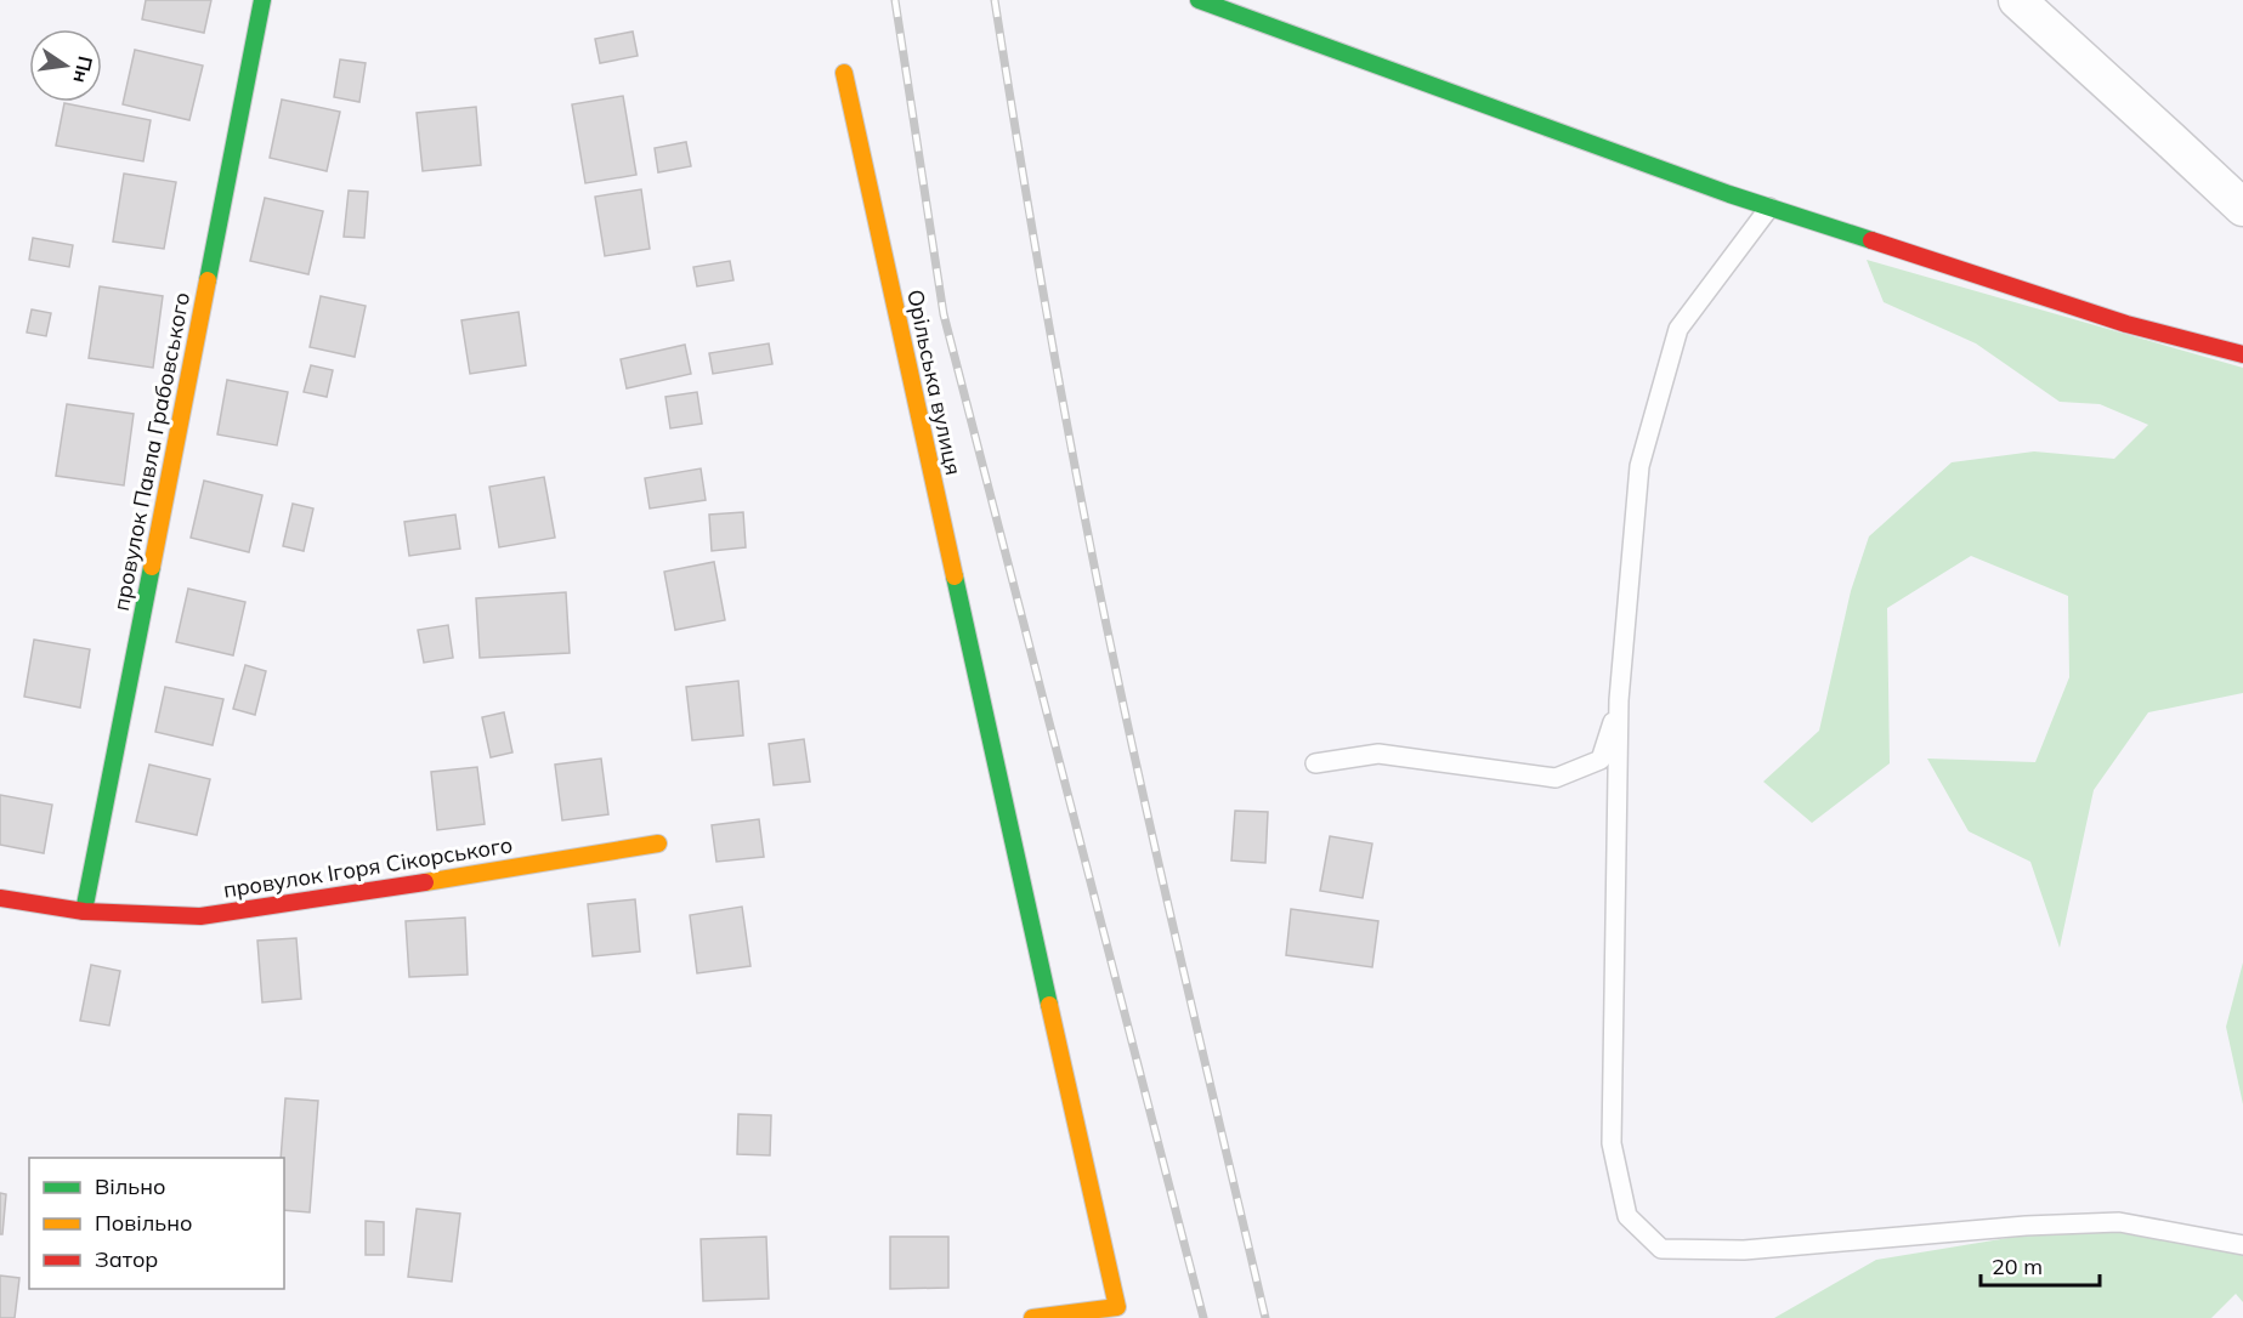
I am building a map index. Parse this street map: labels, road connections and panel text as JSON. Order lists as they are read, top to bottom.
{
  "streets": {
    "street": ["Орільська вулиця", "провулок Павла Грабовського", "провулок Ігоря Сікорського"]
  },
  "crossings": [
    ["провулок Павла Грабовського", "провулок Ігоря Сікорського"]
  ],
  "legend": ["Вільно", "Повільно", "Затор"],
  "scale_bar": "20 m",
  "north": "right"
}
